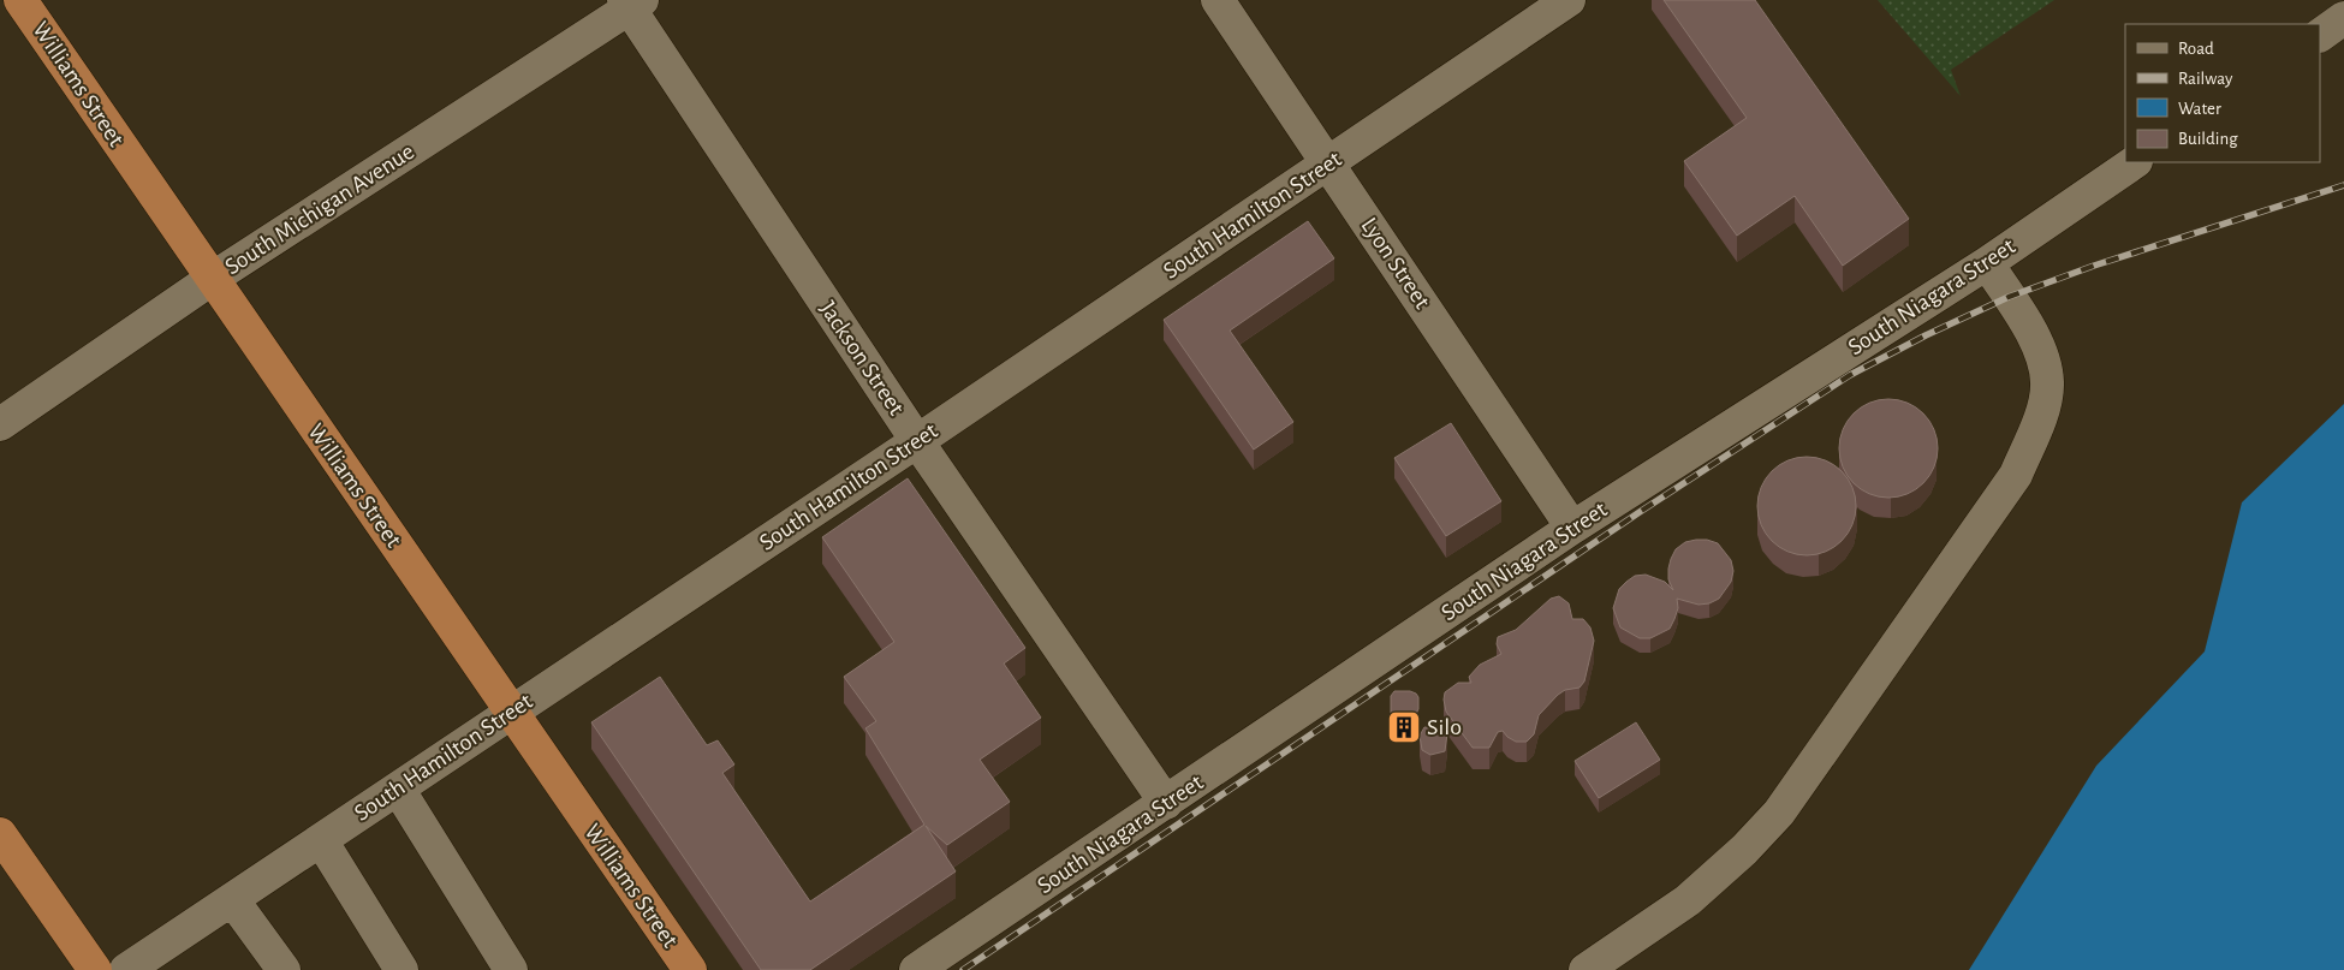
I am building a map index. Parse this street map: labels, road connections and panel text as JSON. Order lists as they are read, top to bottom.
{
  "streets": {
    "highway": ["Williams Street"],
    "street": [
      "South Michigan Avenue",
      "South Hamilton Street",
      "Lyon Street",
      "South Niagara Street",
      "Jackson Street"
    ]
  },
  "crossings": [
    ["Williams Street", "South Michigan Avenue"],
    ["Williams Street", "South Hamilton Street"],
    ["South Michigan Avenue", "Jackson Street"],
    ["South Hamilton Street", "Lyon Street"],
    ["South Hamilton Street", "Jackson Street"],
    ["Lyon Street", "South Niagara Street"],
    ["South Niagara Street", "Jackson Street"]
  ],
  "places": {
    "building": ["Silo"]
  },
  "legend": [
    "Road",
    "Railway",
    "Water",
    "Building"
  ]
}
